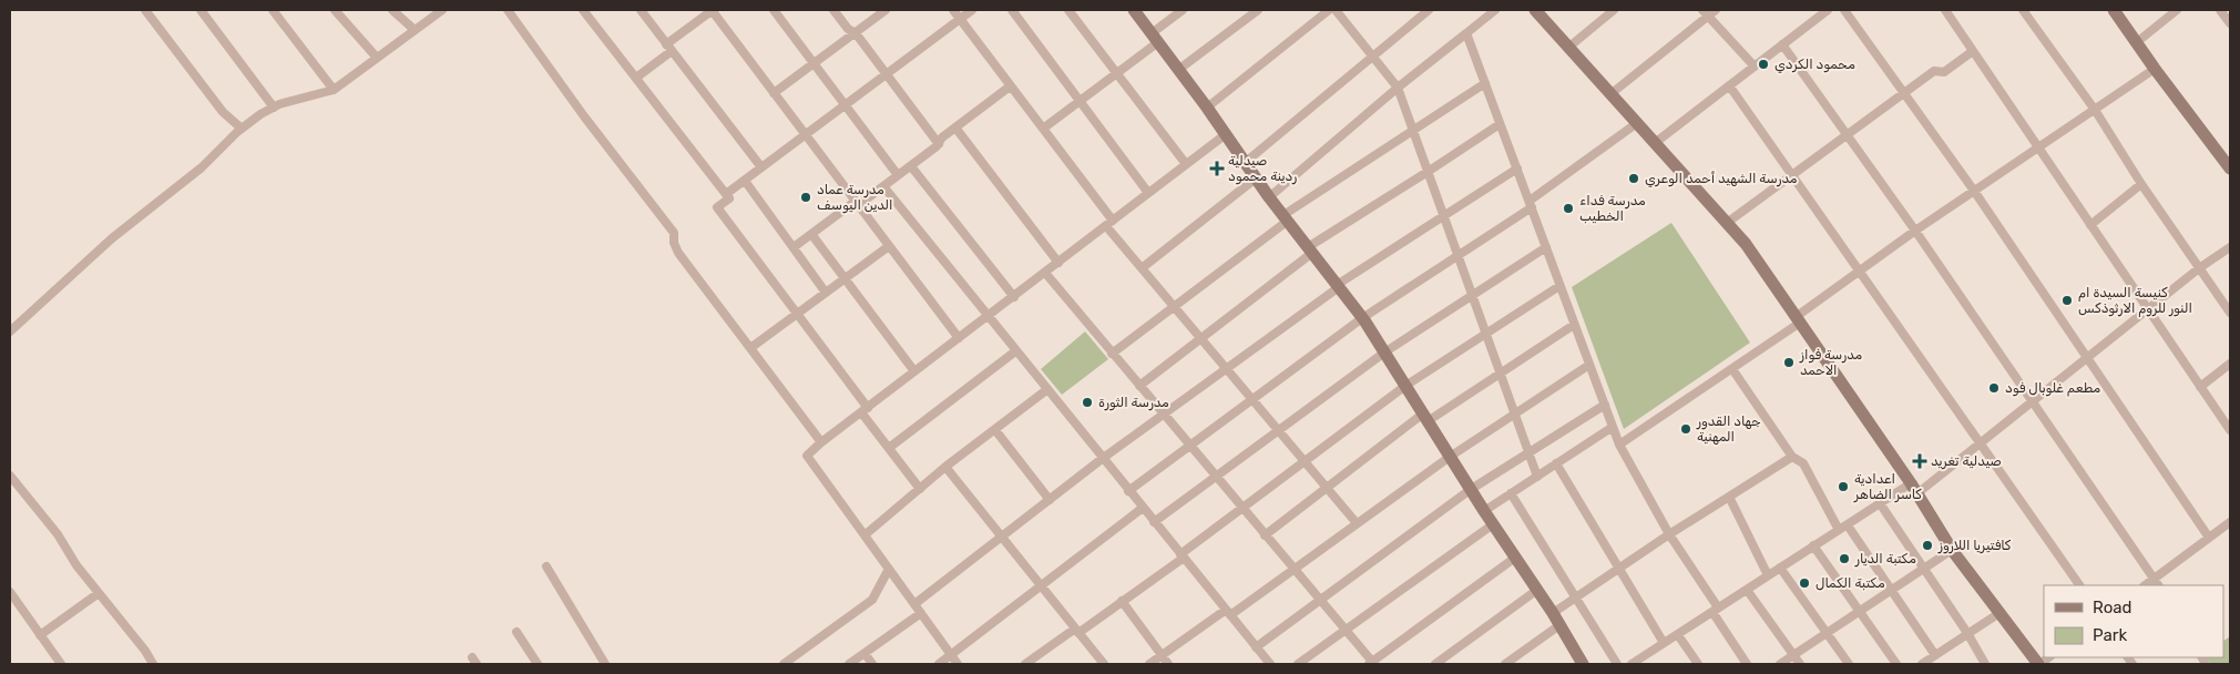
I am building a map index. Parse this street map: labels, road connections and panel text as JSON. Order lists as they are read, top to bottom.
{
  "places": {
    "other": [
      "محمود الكردي",
      "مدرسة الشهيد أحمد الوعري",
      "مدرسة عماد الدين اليوسف",
      "مدرسة فداء الخطيب",
      "كنيسة السيدة ام النور للروم الارثوذكس",
      "مدرسة فواز الاحمد",
      "مطعم غلوبال فود",
      "مدرسة الثورة",
      "جهاد القدور المهنية",
      "اعدادية كاسر الضاهر",
      "كافتيريا اللاروز",
      "مكتبة الديار",
      "مكتبة الكمال"
    ],
    "health": ["صيدلية ردينة محمود", "صيدلية تغريد"]
  },
  "legend": ["Road", "Park"]
}
